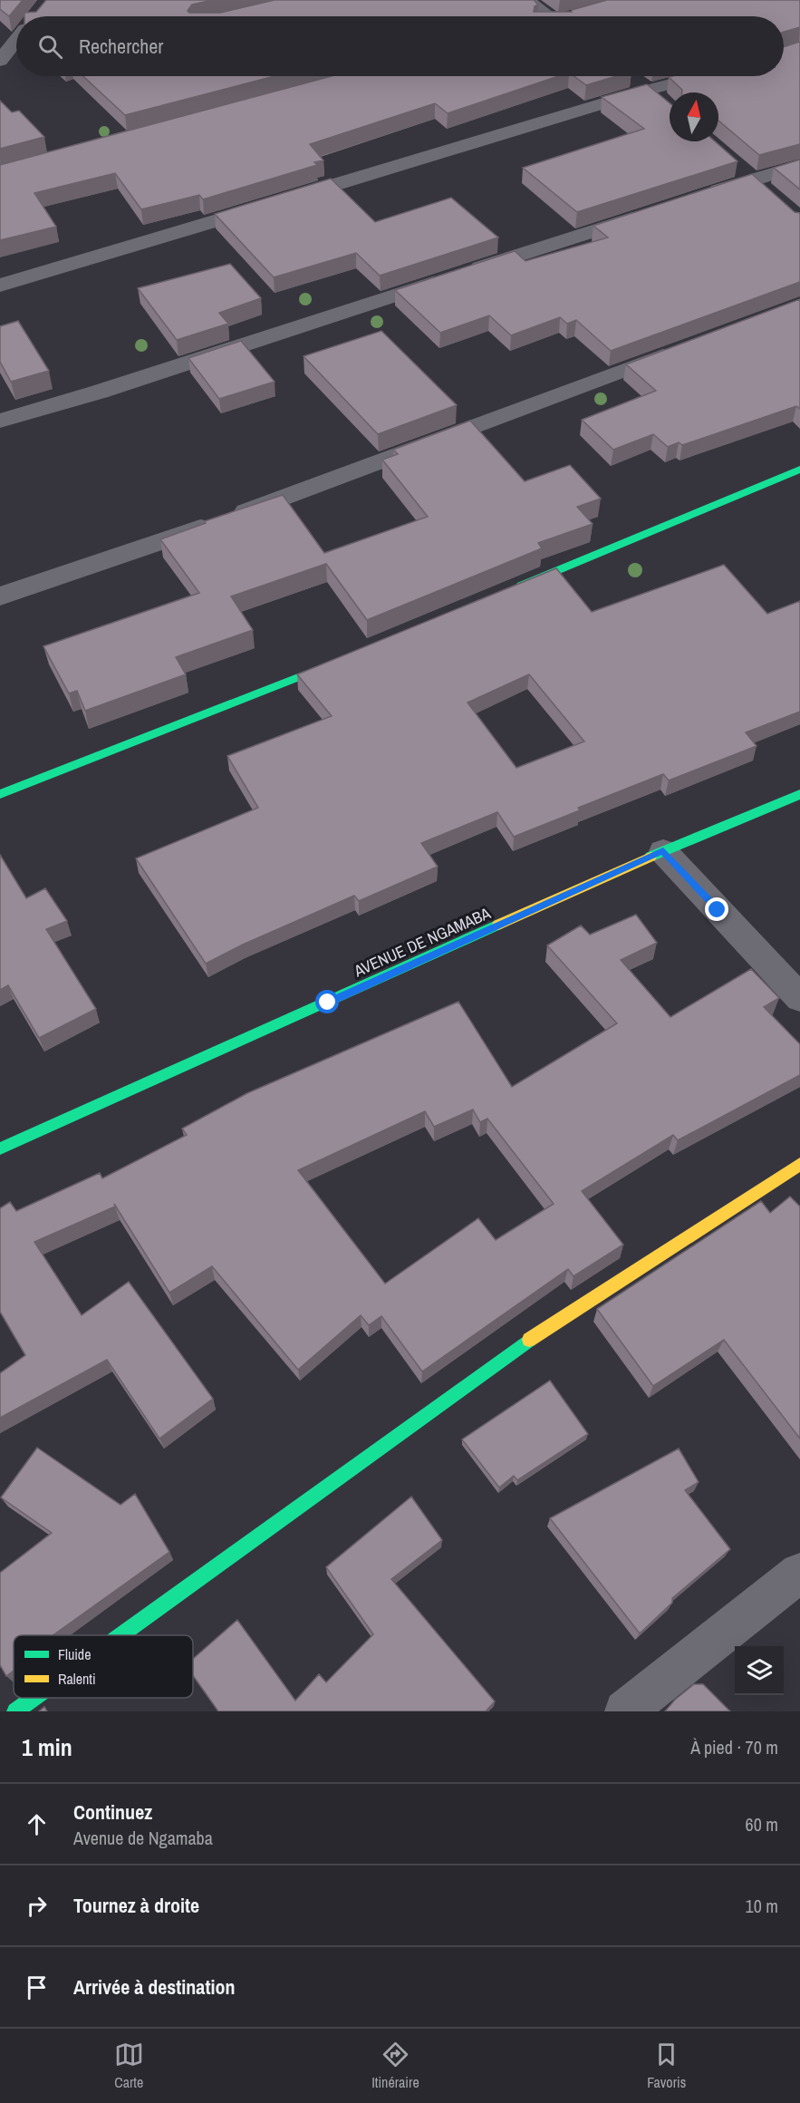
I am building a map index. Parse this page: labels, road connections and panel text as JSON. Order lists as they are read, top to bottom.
{
  "streets": {
    "street": ["AVENUE DE NGAMABA"]
  },
  "legend": ["Fluide", "Ralenti"],
  "north": "top",
  "page": {
    "search": "Rechercher",
    "heading": ["1 min", "À pied · 70 m"],
    "list": [
      ["Continuez", "Avenue de Ngamaba", "60 m"],
      ["Tournez à droite", "10 m"],
      "Arrivée à destination"
    ],
    "nav": ["Carte", "Itinéraire", "Favoris"]
  }
}
